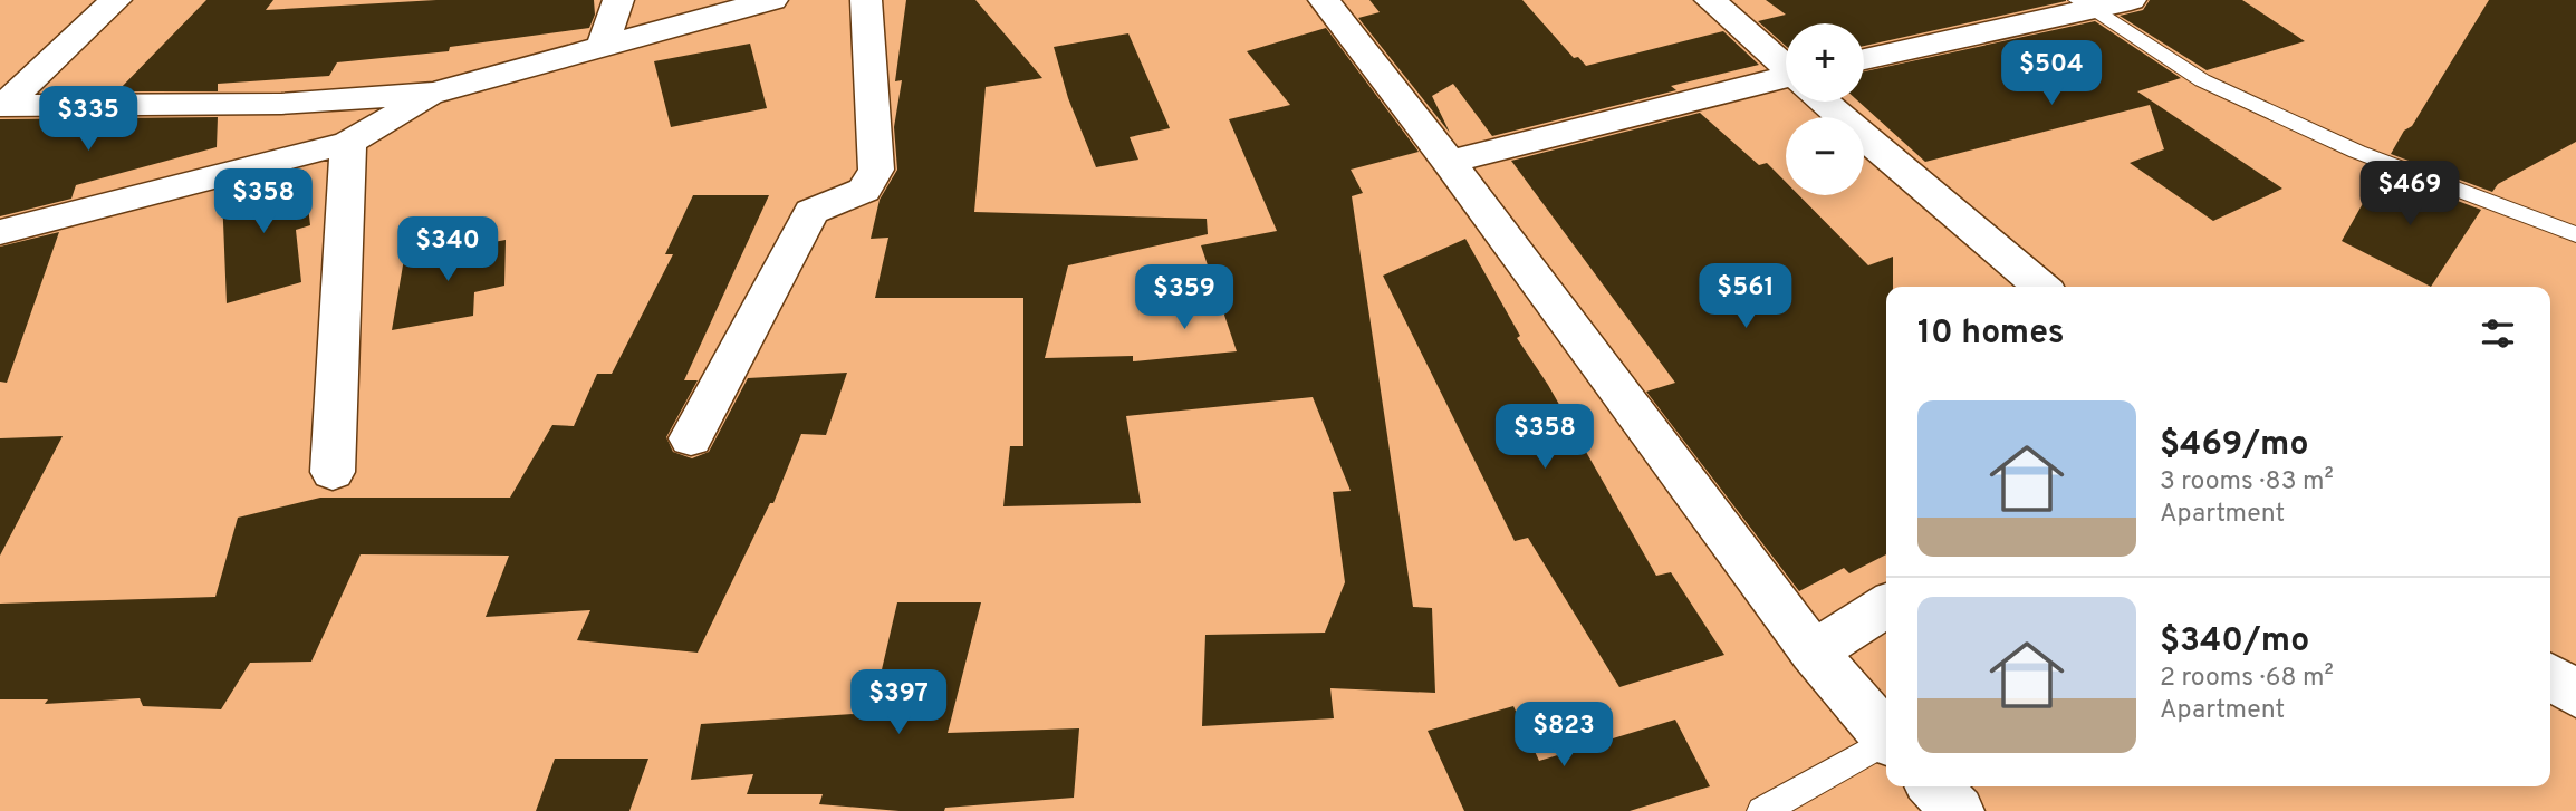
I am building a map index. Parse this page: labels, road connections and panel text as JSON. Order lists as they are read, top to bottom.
{
  "page": {
    "map_buttons": ["+", "−"],
    "price": [
      "$504",
      "$335",
      "$469",
      "$358",
      "$340",
      "$561",
      "$359",
      "$358",
      "$397",
      "$823"
    ],
    "heading": "10 homes",
    "list": [
      {
        "name": "$469/mo",
        "note": "3 rooms · 83 m² · Apartment"
      },
      {
        "name": "$340/mo",
        "note": "2 rooms · 68 m² · Apartment"
      }
    ]
  }
}
